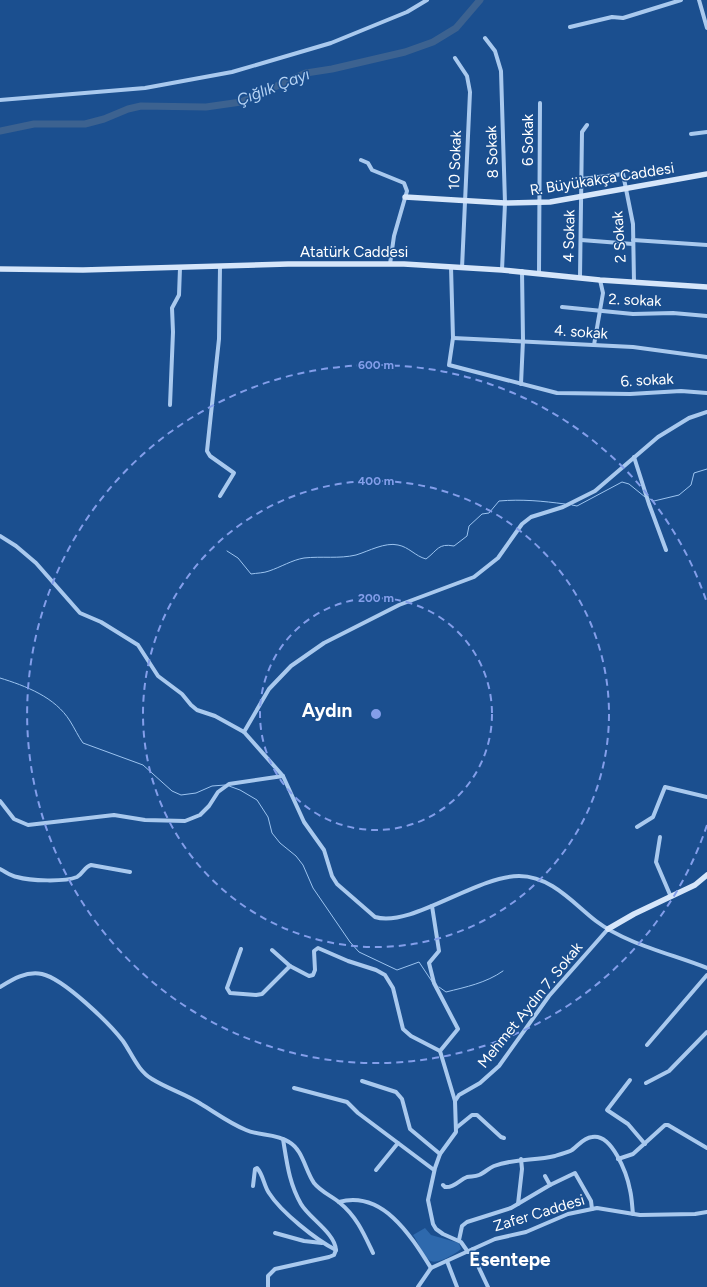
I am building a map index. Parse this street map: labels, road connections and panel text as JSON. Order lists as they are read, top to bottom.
{
  "streets": {
    "street": [
      "6 Sokak",
      "8 Sokak",
      "10 Sokak",
      "R. Büyükakça Caddesi",
      "4 Sokak",
      "2 Sokak",
      "Atatürk Caddesi",
      "2. sokak",
      "4. sokak",
      "6. sokak",
      "Mehmet Aydın 7. Sokak",
      "Zafer Caddesi"
    ]
  },
  "crossings": [
    ["6 Sokak", "R. Büyükakça Caddesi"],
    ["6 Sokak", "Atatürk Caddesi"],
    ["8 Sokak", "R. Büyükakça Caddesi"],
    ["8 Sokak", "Atatürk Caddesi"],
    ["10 Sokak", "R. Büyükakça Caddesi"],
    ["10 Sokak", "Atatürk Caddesi"],
    ["R. Büyükakça Caddesi", "4 Sokak"],
    ["R. Büyükakça Caddesi", "2 Sokak"],
    ["4 Sokak", "2 Sokak"],
    ["4 Sokak", "Atatürk Caddesi"],
    ["2 Sokak", "Atatürk Caddesi"],
    ["4. sokak", "6. sokak"]
  ],
  "districts": ["Aydın", "Esentepe"],
  "water": ["Çığlık Çayı"],
  "rings": ["600 m", "400 m", "200 m"]
}
